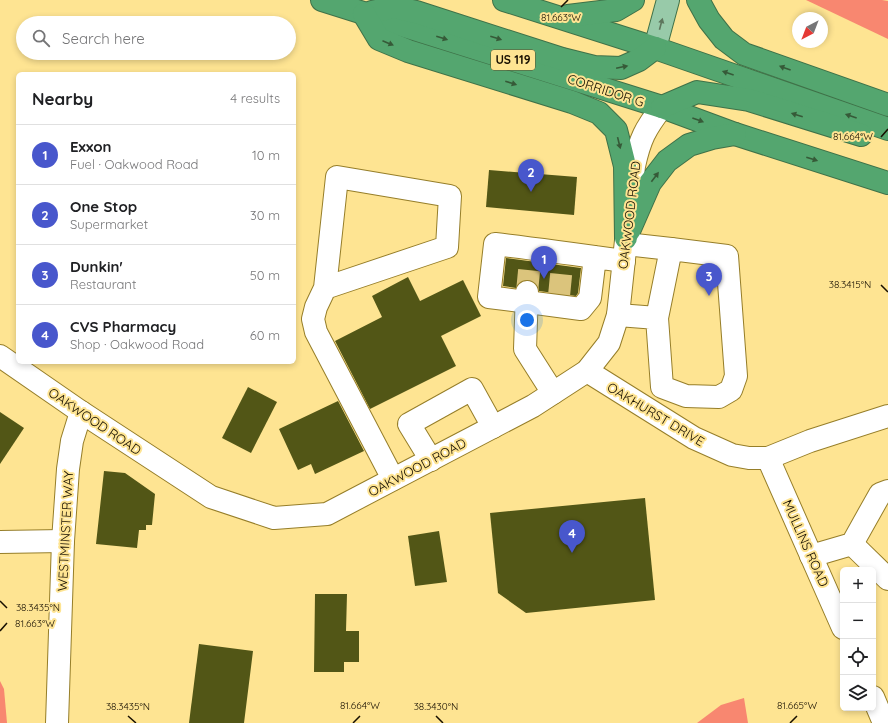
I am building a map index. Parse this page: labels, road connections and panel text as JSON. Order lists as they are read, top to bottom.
{
  "streets": {
    "highway": ["US 119", "CORRIDOR G"],
    "street": [
      "OAKWOOD ROAD",
      "OAKHURST DRIVE",
      "WESTMINSTER WAY",
      "MULLINS ROAD"
    ]
  },
  "crossings": [
    ["CORRIDOR G", "OAKWOOD ROAD"],
    ["OAKWOOD ROAD", "OAKHURST DRIVE"],
    ["OAKWOOD ROAD", "WESTMINSTER WAY"],
    ["OAKHURST DRIVE", "MULLINS ROAD"]
  ],
  "north": "bottom left",
  "page": {
    "search": "Search here",
    "heading": ["Nearby", "4 results"],
    "list": [
      {
        "mark": "1",
        "name": "Exxon",
        "note": "Fuel · Oakwood Road",
        "value": "10 m"
      },
      {
        "mark": "2",
        "name": "One Stop",
        "note": "Supermarket",
        "value": "30 m"
      },
      {
        "mark": "3",
        "name": "Dunkin'",
        "note": "Restaurant",
        "value": "50 m"
      },
      {
        "mark": "4",
        "name": "CVS Pharmacy",
        "note": "Shop · Oakwood Road",
        "value": "60 m"
      }
    ],
    "pins": [
      "2",
      "1",
      "3",
      "4"
    ],
    "map_buttons": ["+", "−"]
  },
  "coordinates": [
    "81.663°W",
    "81.664°W",
    "38.3415°N",
    "38.3435°N",
    "81.665°W",
    "38.3430°N"
  ]
}
